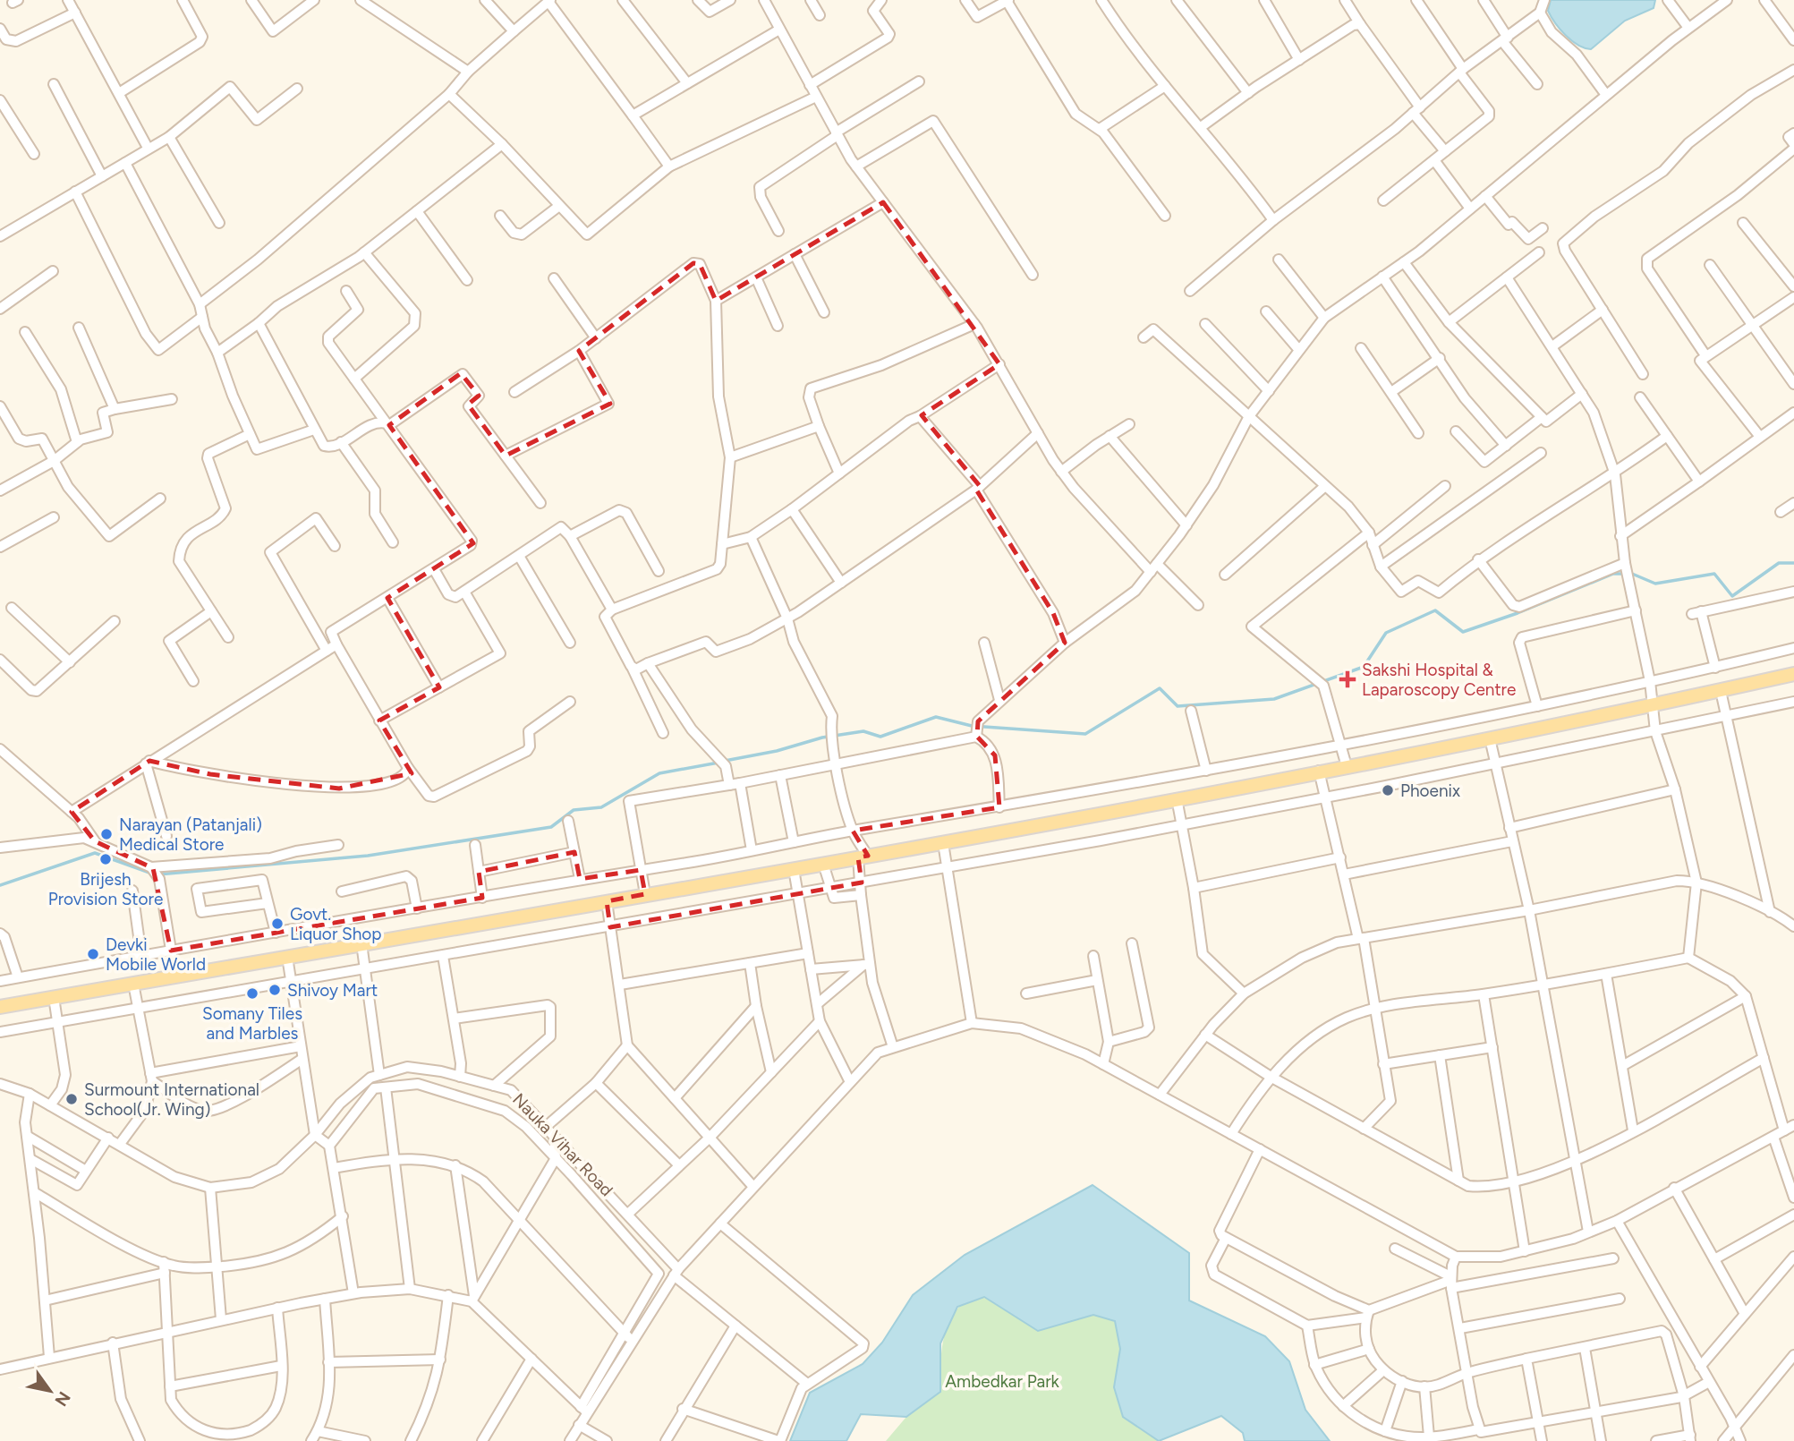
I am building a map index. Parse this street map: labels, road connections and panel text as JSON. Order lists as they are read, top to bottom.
{
  "streets": {
    "street": ["Nauka Vihar Road"]
  },
  "parks": ["Ambedkar Park"],
  "places": {
    "health": ["Sakshi Hospital & Laparoscopy Centre"],
    "other": [
      "Phoenix",
      "Narayan (Patanjali) Medical Store",
      "Brijesh Provision Store",
      "Govt. Liquor Shop",
      "Devki Mobile World",
      "Shivoy Mart",
      "Somany Tiles and Marbles",
      "Surmount International School(Jr. Wing)"
    ]
  },
  "north": "bottom right"
}
